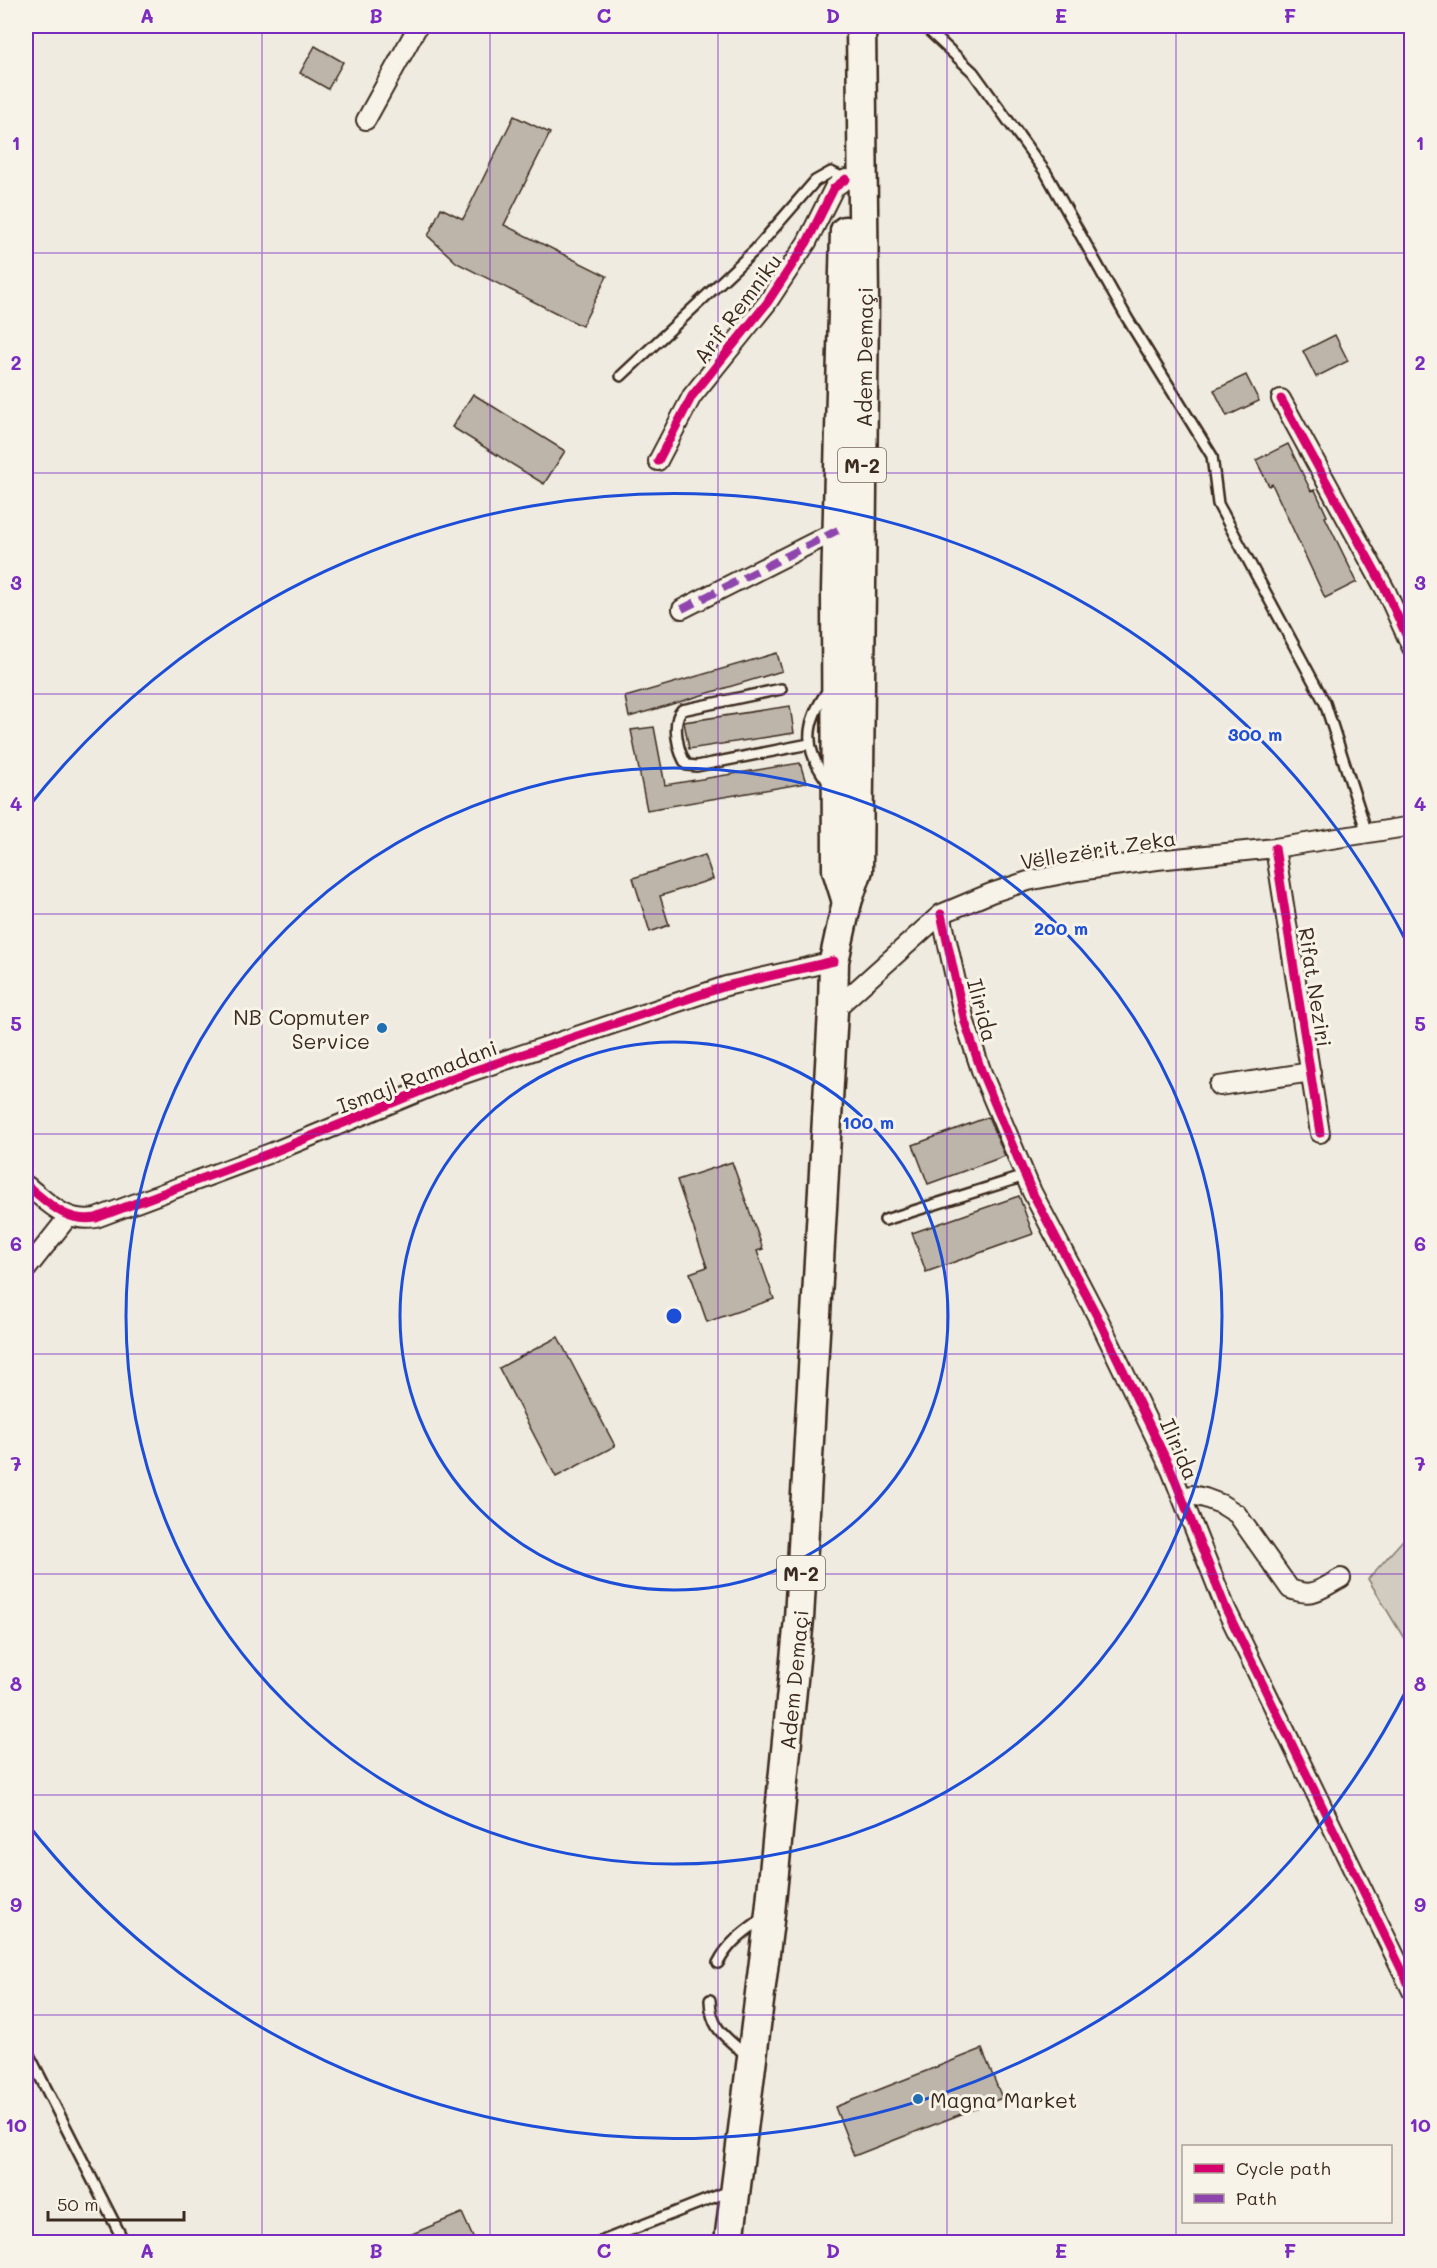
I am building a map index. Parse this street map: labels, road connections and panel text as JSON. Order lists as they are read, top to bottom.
{
  "streets": {
    "main road": ["Adem Demaçi", "M-2"],
    "street": [
      "Arif Remniku",
      "Vëllezërit Zeka",
      "Rifat Neziri",
      "Ilirida",
      "Ismajl Ramadani"
    ]
  },
  "crossings": [
    ["Arif Remniku", "Adem Demaçi"],
    ["Adem Demaçi", "Vëllezërit Zeka"],
    ["Adem Demaçi", "Ismajl Ramadani"],
    ["Vëllezërit Zeka", "Rifat Neziri"],
    ["Vëllezërit Zeka", "Ilirida"]
  ],
  "places": ["NB Copmuter Service", "Magna Market"],
  "legend": ["Cycle path", "Path"],
  "scale_bar": "50 m",
  "grid": {
    "columns": [
      "A",
      "B",
      "C",
      "D",
      "E",
      "F"
    ],
    "rows": [
      "1",
      "2",
      "3",
      "4",
      "5",
      "6",
      "7",
      "8",
      "9",
      "10"
    ]
  },
  "rings": ["300 m", "200 m", "100 m"]
}
